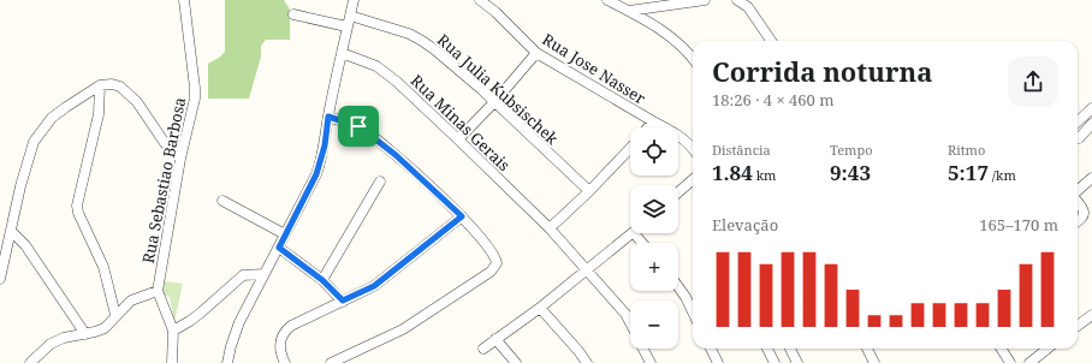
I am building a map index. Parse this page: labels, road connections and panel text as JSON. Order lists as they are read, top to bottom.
{
  "streets": {
    "street": [
      "Rua Jose Nasser",
      "Rua Julia Kubsischek",
      "Rua Minas Gerais",
      "Rua Sebastiao Barbosa"
    ]
  },
  "page": {
    "heading": ["Corrida noturna", "18:26 · 4 × 460 m"],
    "stats": [
      ["Distância", "1.84 km"],
      ["Tempo", "9:43"],
      ["Ritmo", "5:17 /km"]
    ],
    "map_buttons": ["+", "−"],
    "chart": ["Elevação", "165–170 m"]
  }
}
